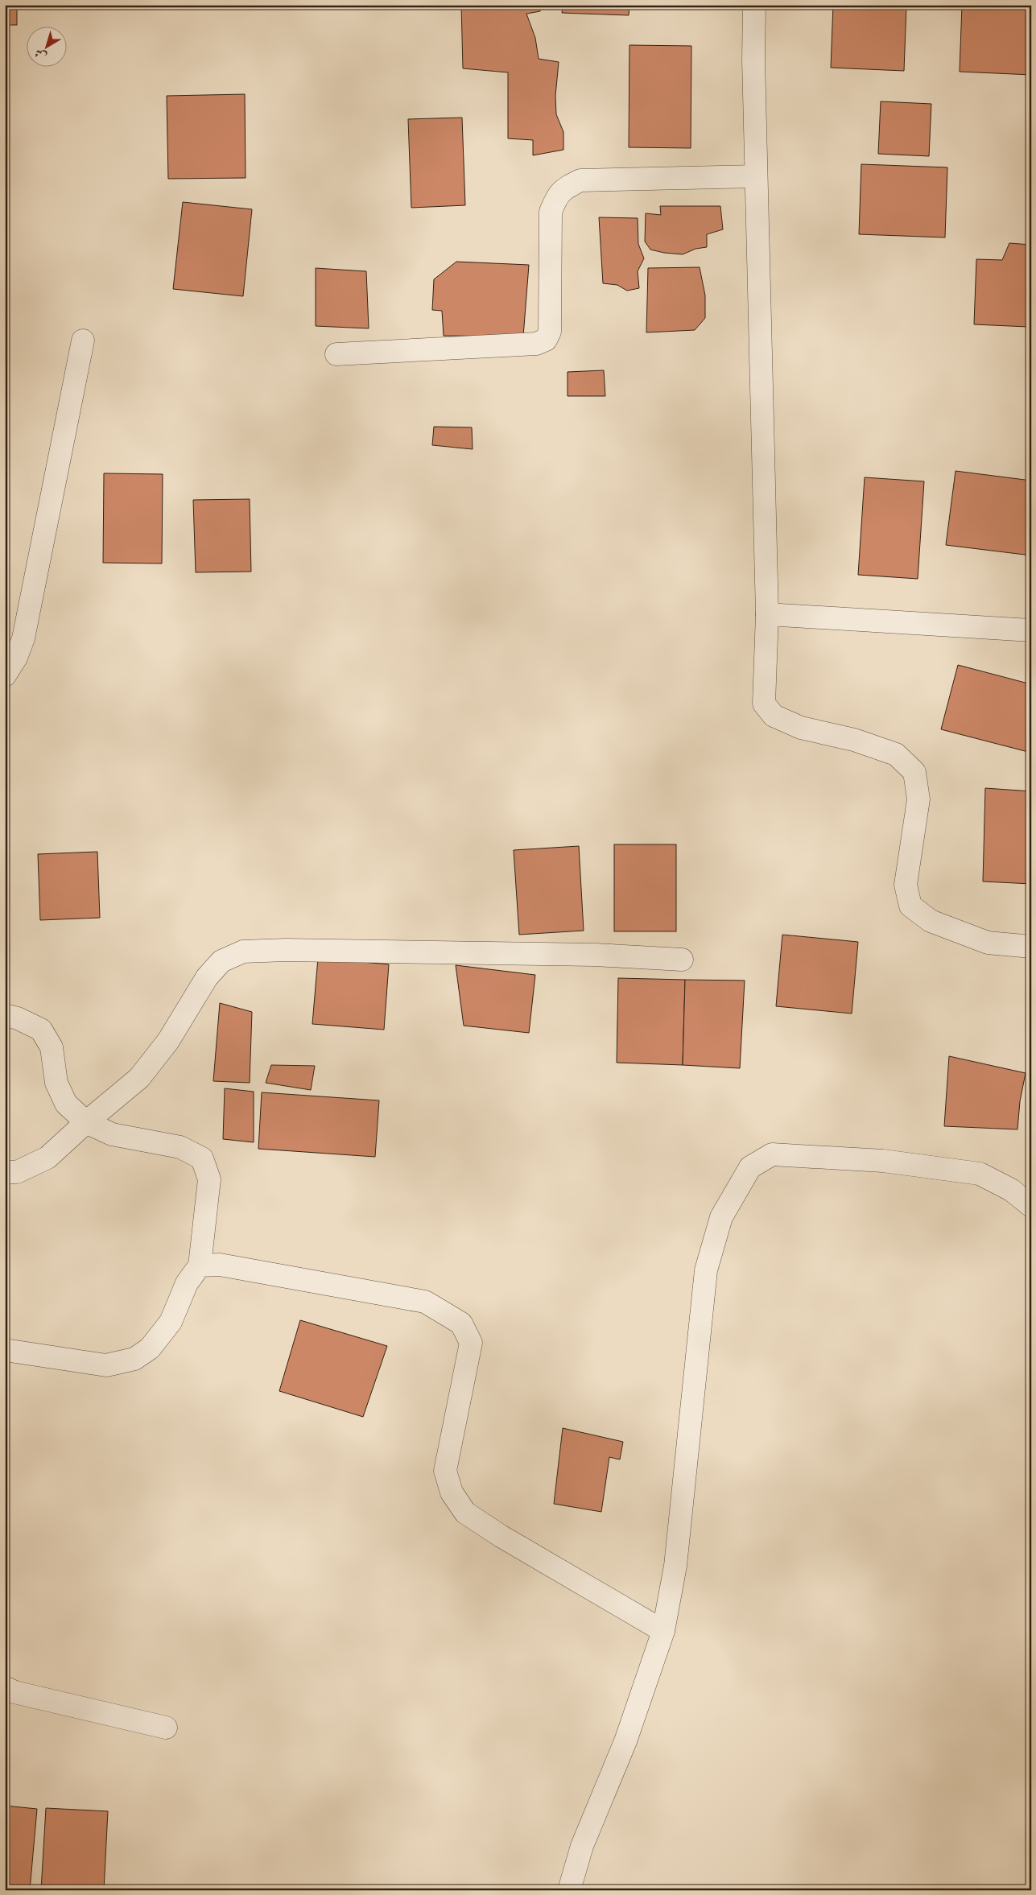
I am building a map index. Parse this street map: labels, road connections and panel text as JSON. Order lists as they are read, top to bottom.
{
  "north": "bottom left"
}
